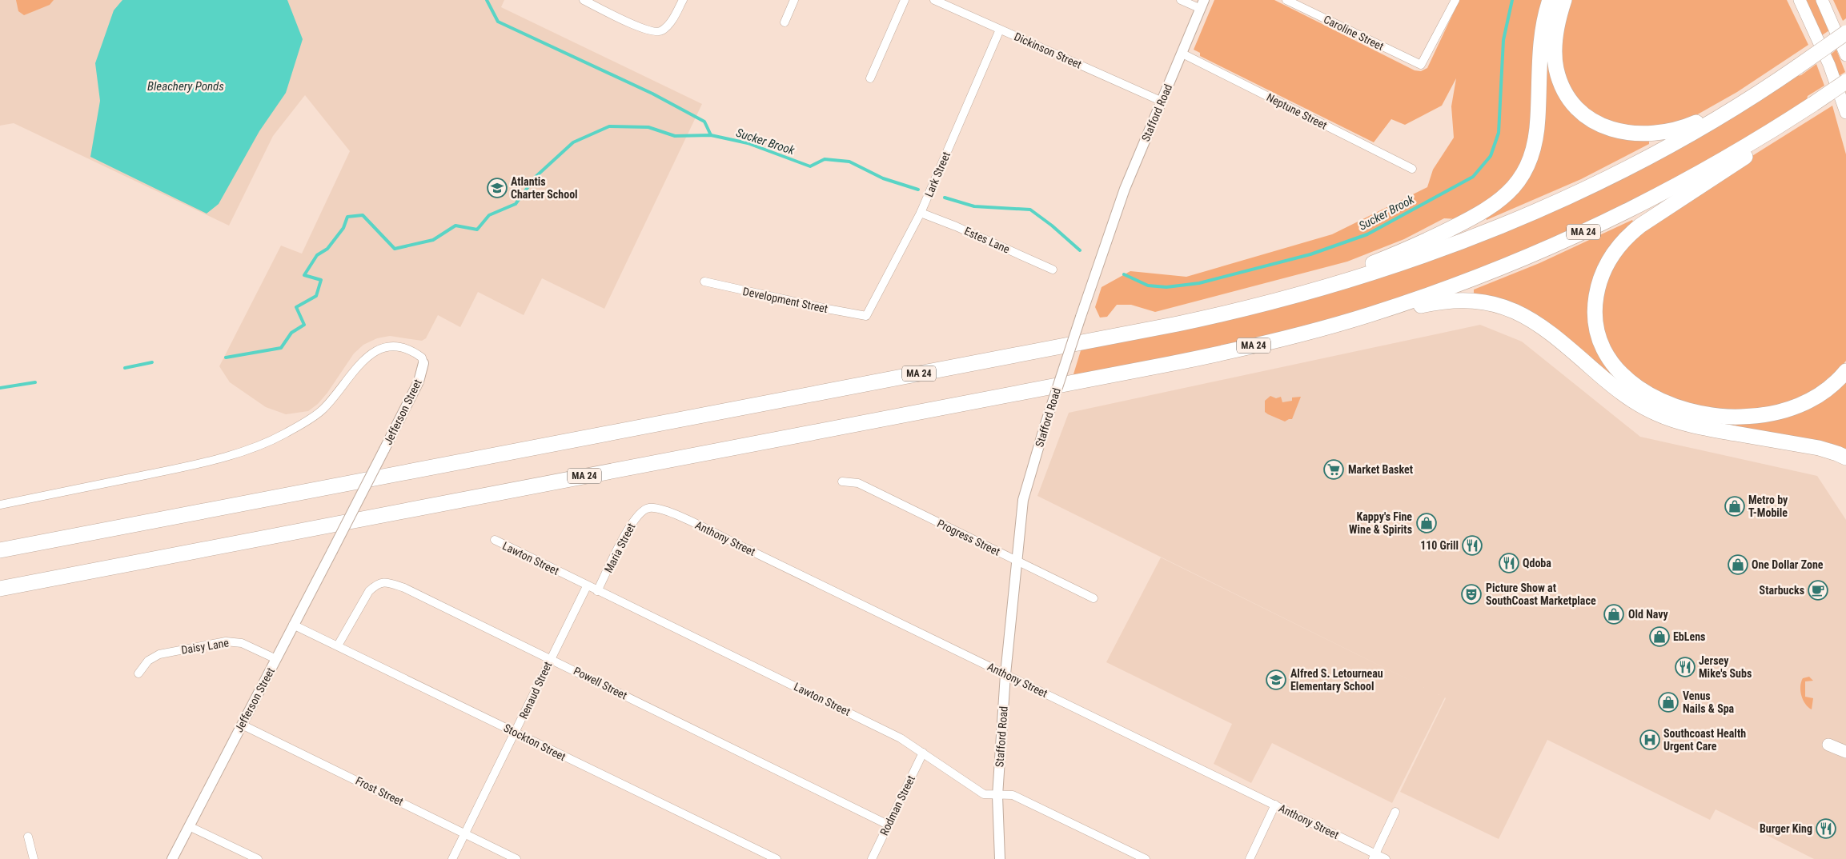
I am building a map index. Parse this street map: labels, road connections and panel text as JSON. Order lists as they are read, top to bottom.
{
  "streets": {
    "highway": ["MA 24"],
    "street": [
      "Caroline Street",
      "Dickinson Street",
      "Neptune Street",
      "Stafford Road",
      "Lark Street",
      "Estes Lane",
      "Development Street",
      "Jefferson Street",
      "Progress Street",
      "Anthony Street",
      "Maria Street",
      "Lawton Street",
      "Daisy Lane",
      "Powell Street",
      "Renaud Street",
      "Stockton Street",
      "Frost Street",
      "Rodman Street"
    ]
  },
  "crossings": [
    ["Dickinson Street", "Stafford Road"],
    ["Dickinson Street", "Lark Street"],
    ["Neptune Street", "Stafford Road"],
    ["Stafford Road", "Progress Street"],
    ["Stafford Road", "Anthony Street"],
    ["Stafford Road", "Lawton Street"],
    ["Lark Street", "Estes Lane"],
    ["Lark Street", "Development Street"],
    ["Jefferson Street", "Daisy Lane"],
    ["Jefferson Street", "Stockton Street"],
    ["Jefferson Street", "Frost Street"],
    ["Anthony Street", "Maria Street"],
    ["Maria Street", "Lawton Street"],
    ["Lawton Street", "Renaud Street"],
    ["Lawton Street", "Rodman Street"],
    ["Powell Street", "Renaud Street"],
    ["Powell Street", "Stockton Street"],
    ["Powell Street", "Rodman Street"],
    ["Renaud Street", "Stockton Street"],
    ["Renaud Street", "Frost Street"]
  ],
  "water": ["Bleachery Ponds", "Sucker Brook"],
  "places": {
    "school or university": ["Atlantis Charter School", "Alfred S. Letourneau Elementary School"],
    "supermarket": ["Market Basket"],
    "shop": [
      "Metro by T-Mobile",
      "Kappy's Fine Wine & Spirits",
      "One Dollar Zone",
      "Old Navy",
      "EbLens",
      "Venus Nails & Spa"
    ],
    "restaurant": [
      "110 Grill",
      "Qdoba",
      "Jersey Mike's Subs",
      "Burger King"
    ],
    "cafe": ["Starbucks"],
    "theatre": ["Picture Show at SouthCoast Marketplace"],
    "hospital": ["Southcoast Health Urgent Care"]
  }
}
